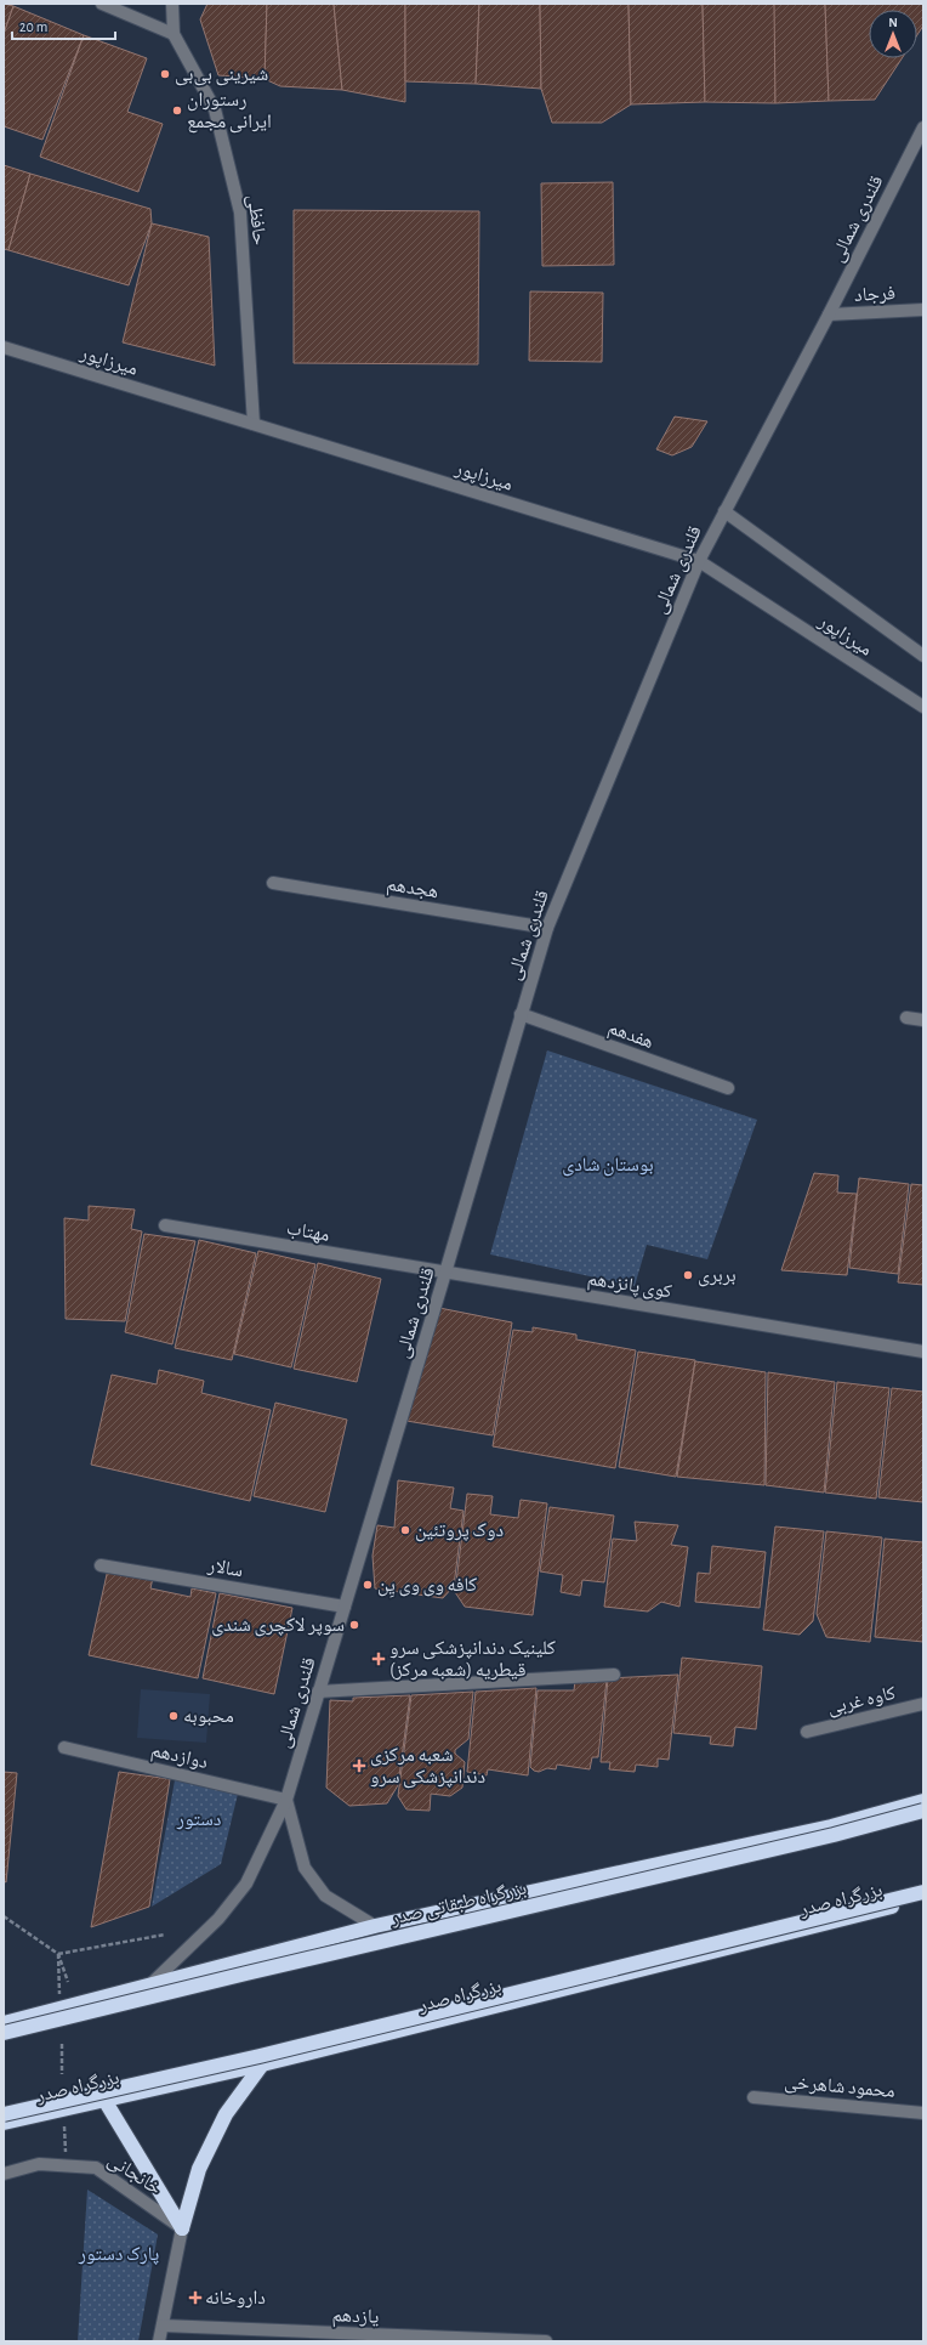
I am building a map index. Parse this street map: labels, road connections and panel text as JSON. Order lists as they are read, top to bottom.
{
  "streets": {
    "highway": ["بزرگراه صدر", "بزرگراه طبقاتی صدر"],
    "street": [
      "قلندری شمالی",
      "حافظی",
      "فرجاد",
      "میرزاپور",
      "هجدهم",
      "هفدهم",
      "مهتاب",
      "کوی پانزدهم",
      "سالار",
      "کاوه غربی",
      "دوازدهم",
      "محمود شاهرخی",
      "خانجانی",
      "یازدهم"
    ]
  },
  "crossings": [
    ["قلندری شمالی", "فرجاد"],
    ["قلندری شمالی", "میرزاپور"],
    ["قلندری شمالی", "هجدهم"],
    ["قلندری شمالی", "هفدهم"],
    ["قلندری شمالی", "مهتاب"],
    ["قلندری شمالی", "کوی پانزدهم"],
    ["قلندری شمالی", "سالار"],
    ["قلندری شمالی", "دوازدهم"],
    ["حافظی", "میرزاپور"],
    ["مهتاب", "کوی پانزدهم"]
  ],
  "parks": ["بوستان شادی", "دستور", "پارک دستور"],
  "places": {
    "other": [
      "شیرینی بی‌بی",
      "رستوران ایرانی مجمع",
      "بربری",
      "دوک پروتئین",
      "کافه وی وی یِن",
      "سوپر لاکچری شندی",
      "محبوبه"
    ],
    "health": ["کلینیک دندانپزشکی سرو قیطریه (شعبه مرکز)", "شعبه مرکزی دندانپزشکی سرو", "داروخانه"]
  },
  "scale_bar": "20 m",
  "north": "top"
}
